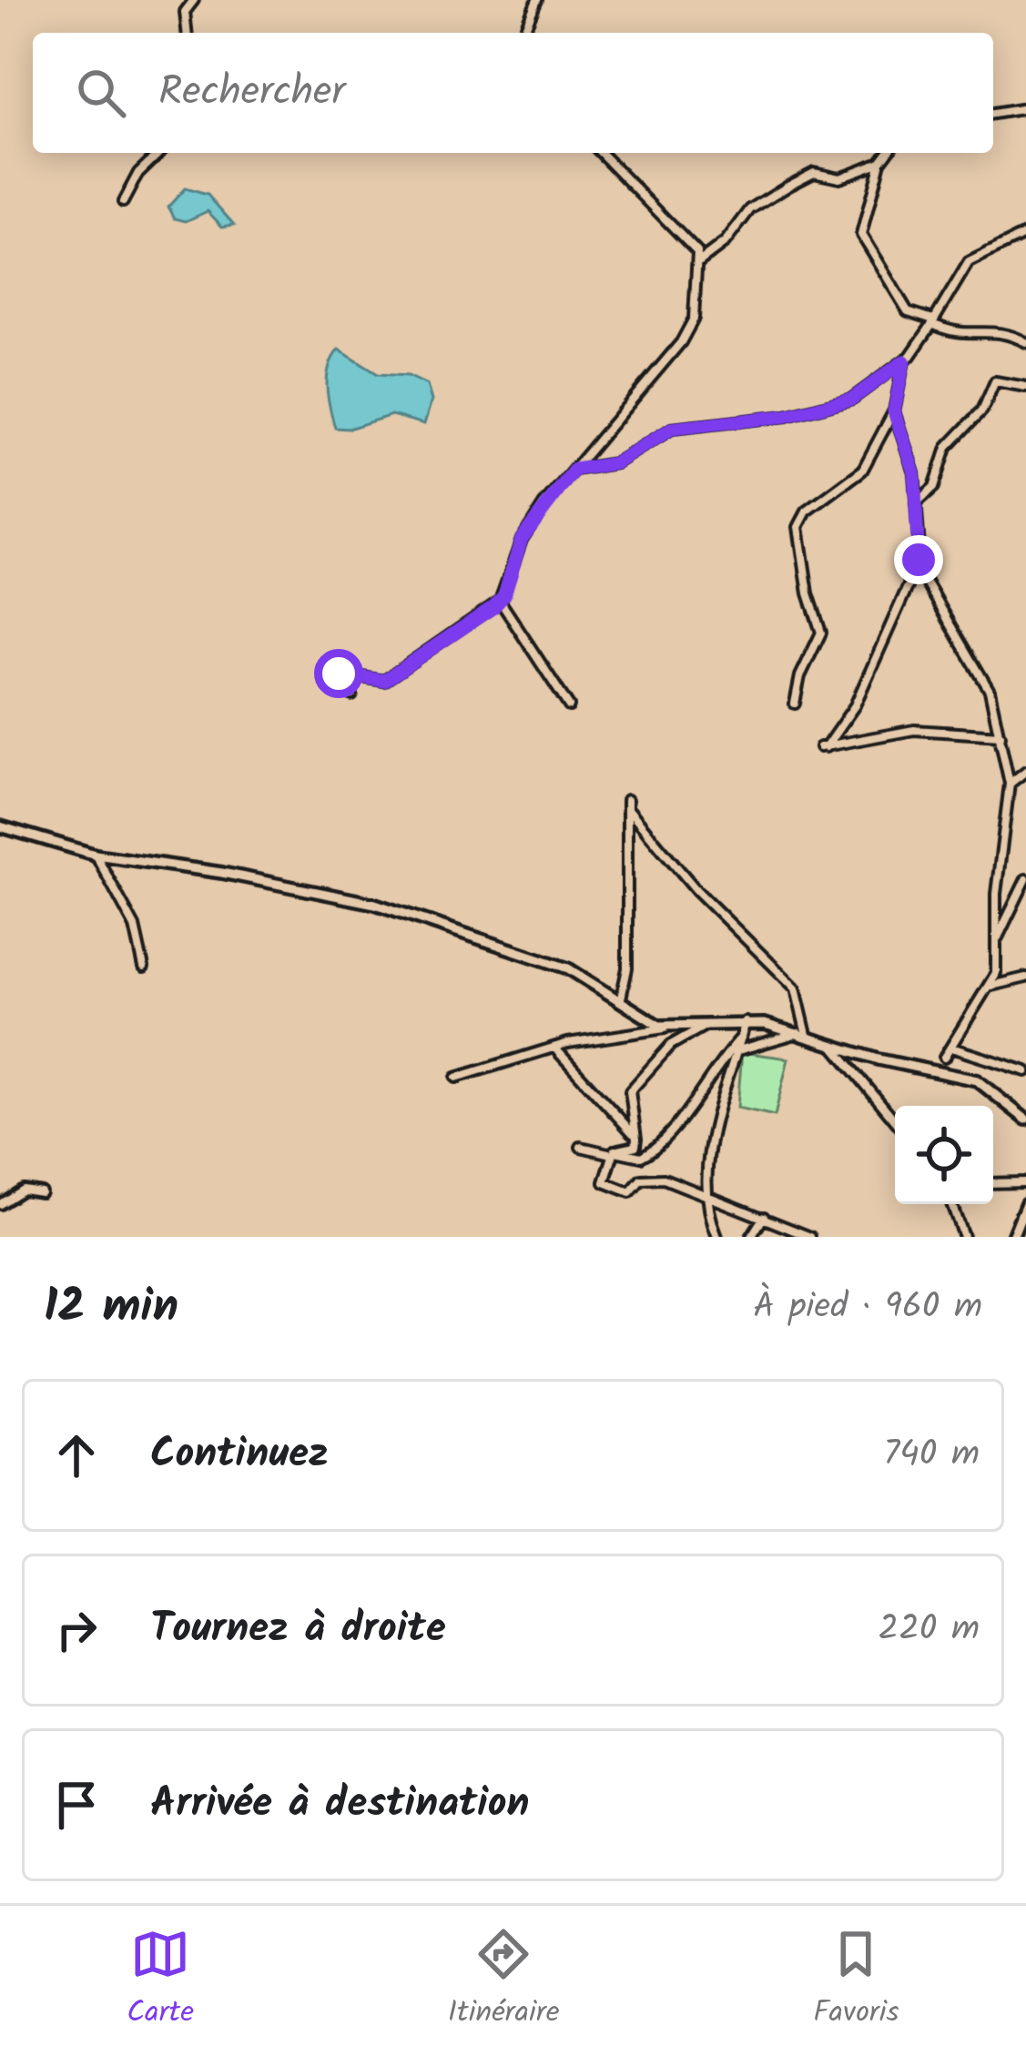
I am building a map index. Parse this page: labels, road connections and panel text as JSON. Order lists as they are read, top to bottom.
{
  "page": {
    "search": "Rechercher",
    "heading": ["12 min", "À pied · 960 m"],
    "list": [
      ["Continuez", "740 m"],
      ["Tournez à droite", "220 m"],
      "Arrivée à destination"
    ],
    "nav": ["Carte", "Itinéraire", "Favoris"]
  }
}
